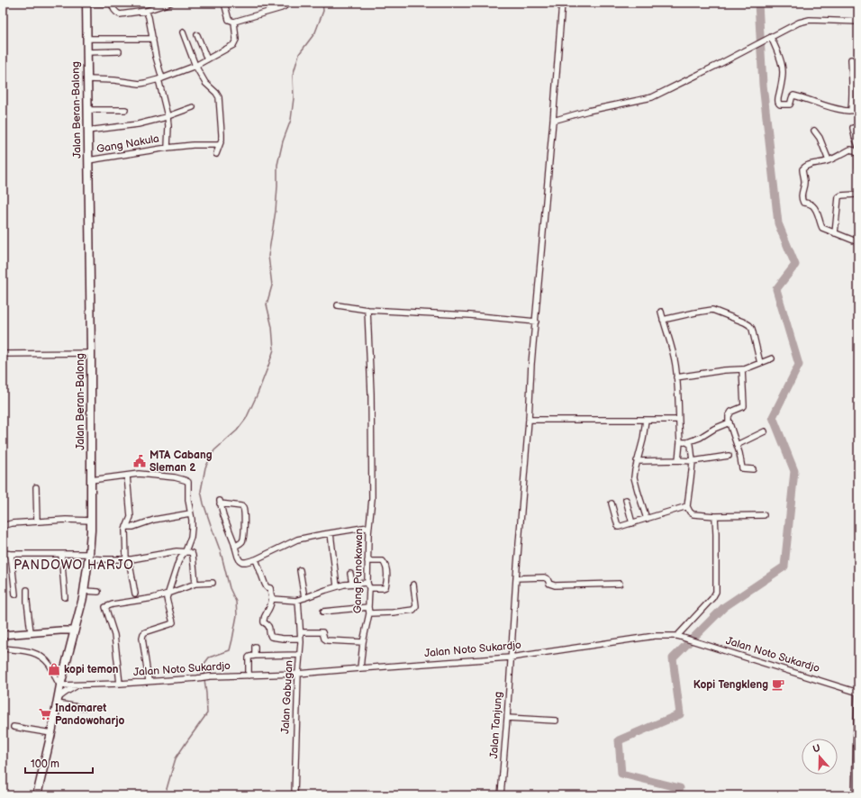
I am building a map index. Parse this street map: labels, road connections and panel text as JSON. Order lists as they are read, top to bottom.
{
  "streets": {
    "main road": ["Jalan Beran-Balong"],
    "street": [
      "Gang Nakula",
      "Gang Punokawan",
      "Jalan Noto Sukardjo",
      "Jalan Gabugan",
      "Jalan Tanjung"
    ]
  },
  "crossings": [
    ["Jalan Beran-Balong", "Gang Nakula"],
    ["Jalan Beran-Balong", "Jalan Noto Sukardjo"],
    ["Gang Punokawan", "Jalan Noto Sukardjo"],
    ["Jalan Noto Sukardjo", "Jalan Gabugan"],
    ["Jalan Noto Sukardjo", "Jalan Tanjung"]
  ],
  "districts": ["PANDOWO HARJO"],
  "places": {
    "public building": ["MTA Cabang Sleman 2"],
    "shop": ["kopi temon"],
    "cafe": ["Kopi Tengkleng"],
    "supermarket": ["Indomaret Pandowoharjo"]
  },
  "scale_bar": "100 m",
  "north": "top"
}
